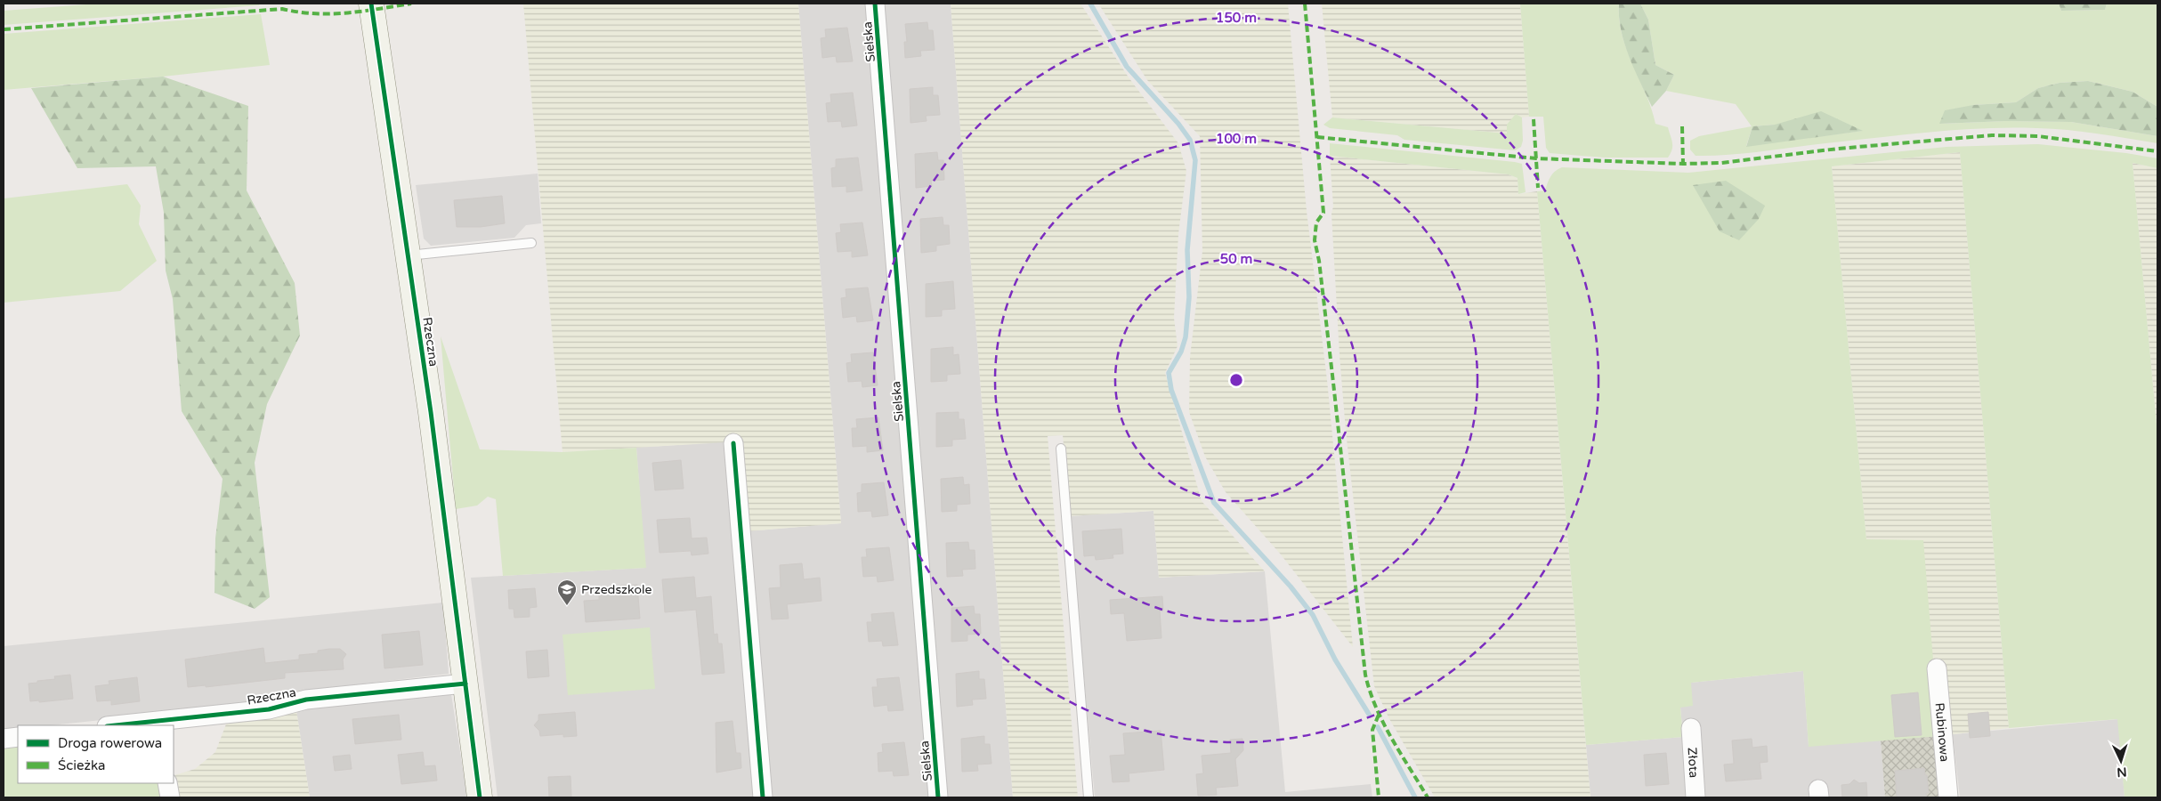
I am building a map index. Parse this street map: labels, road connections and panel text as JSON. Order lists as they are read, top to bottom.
{
  "streets": {
    "street": [
      "Sielska",
      "Rzeczna",
      "Rubinowa",
      "Złota"
    ]
  },
  "places": {
    "school or university": ["Przedszkole"]
  },
  "legend": ["Droga rowerowa", "Ścieżka"],
  "north": "bottom",
  "rings": ["150 m", "100 m", "50 m"]
}
